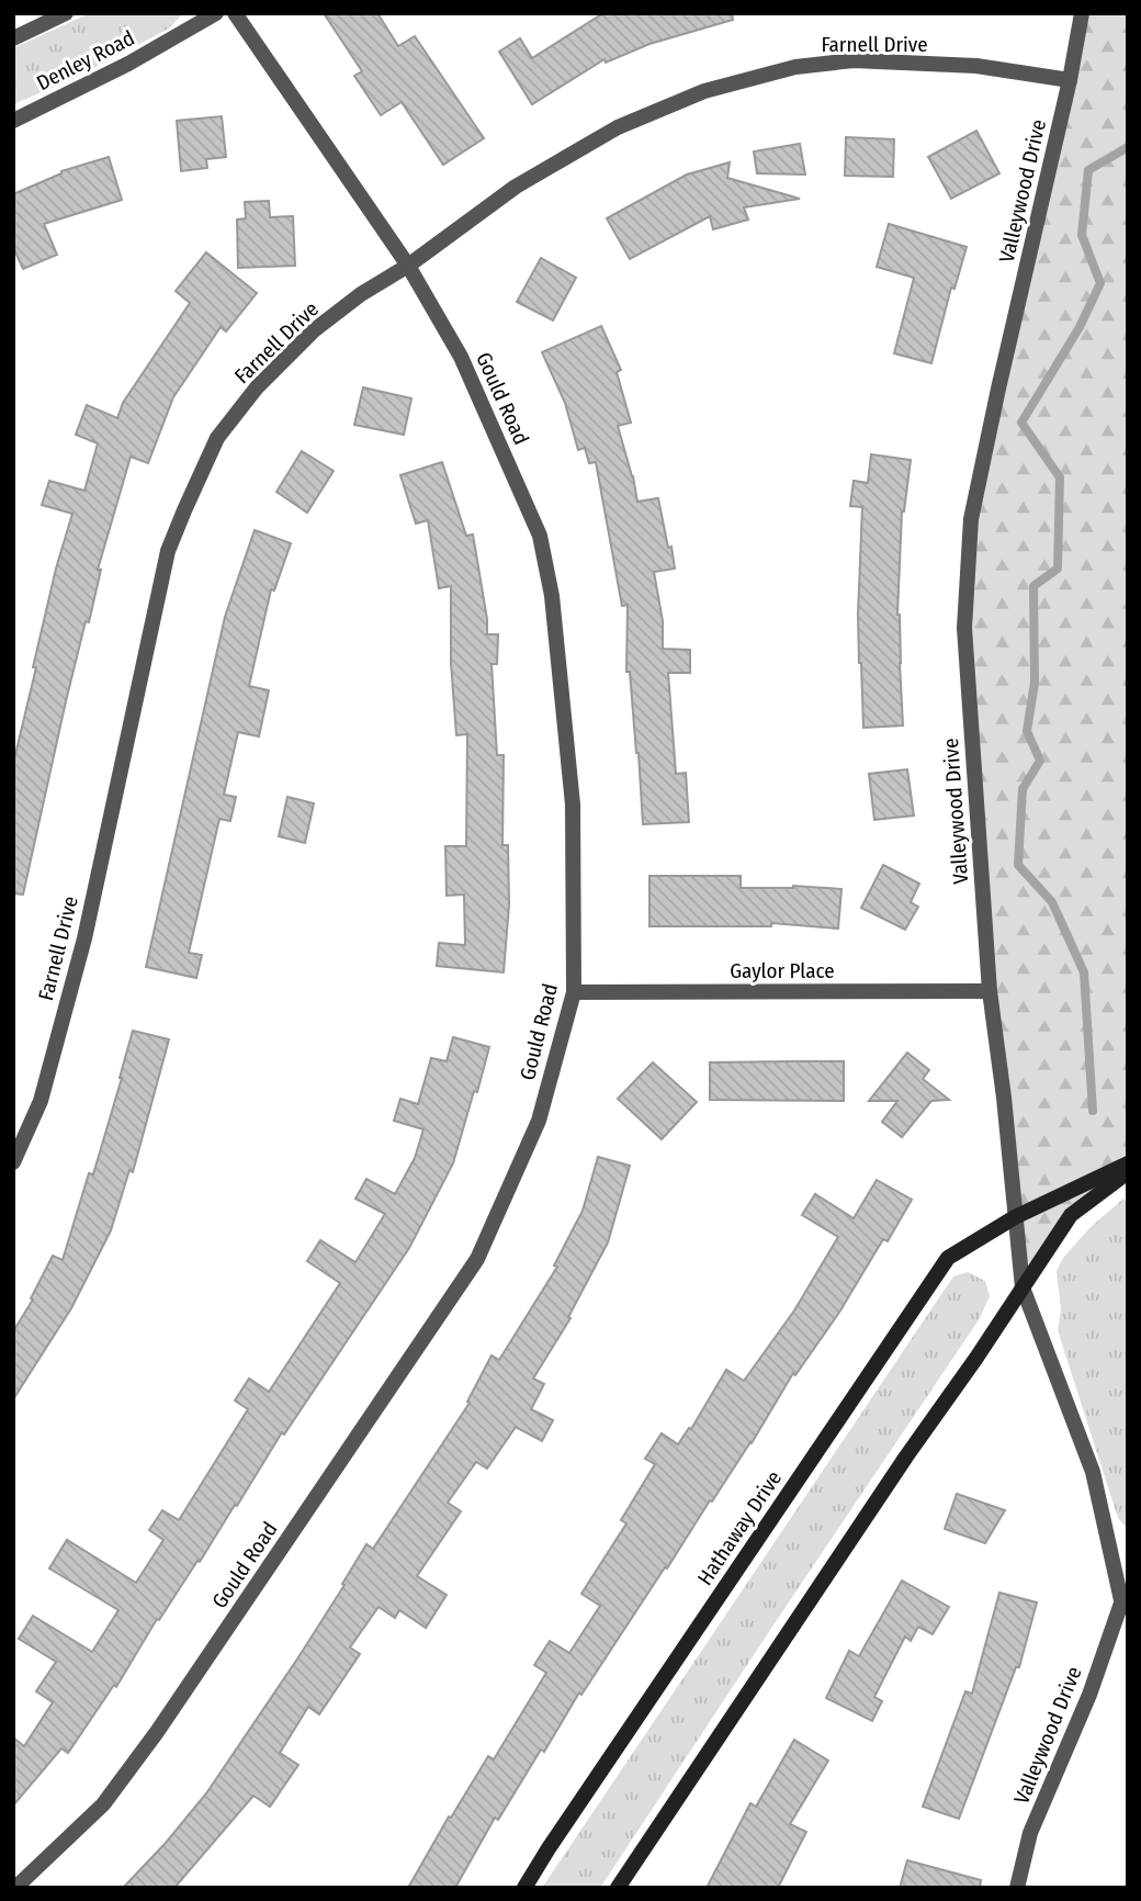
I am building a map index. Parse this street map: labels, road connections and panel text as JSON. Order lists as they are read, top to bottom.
{
  "streets": {
    "street": [
      "Farnell Drive",
      "Denley Road",
      "Valleywood Drive",
      "Gould Road",
      "Gaylor Place",
      "Hathaway Drive"
    ]
  },
  "crossings": [
    ["Farnell Drive", "Valleywood Drive"],
    ["Farnell Drive", "Gould Road"],
    ["Valleywood Drive", "Gaylor Place"],
    ["Valleywood Drive", "Hathaway Drive"],
    ["Gould Road", "Gaylor Place"]
  ]
}
